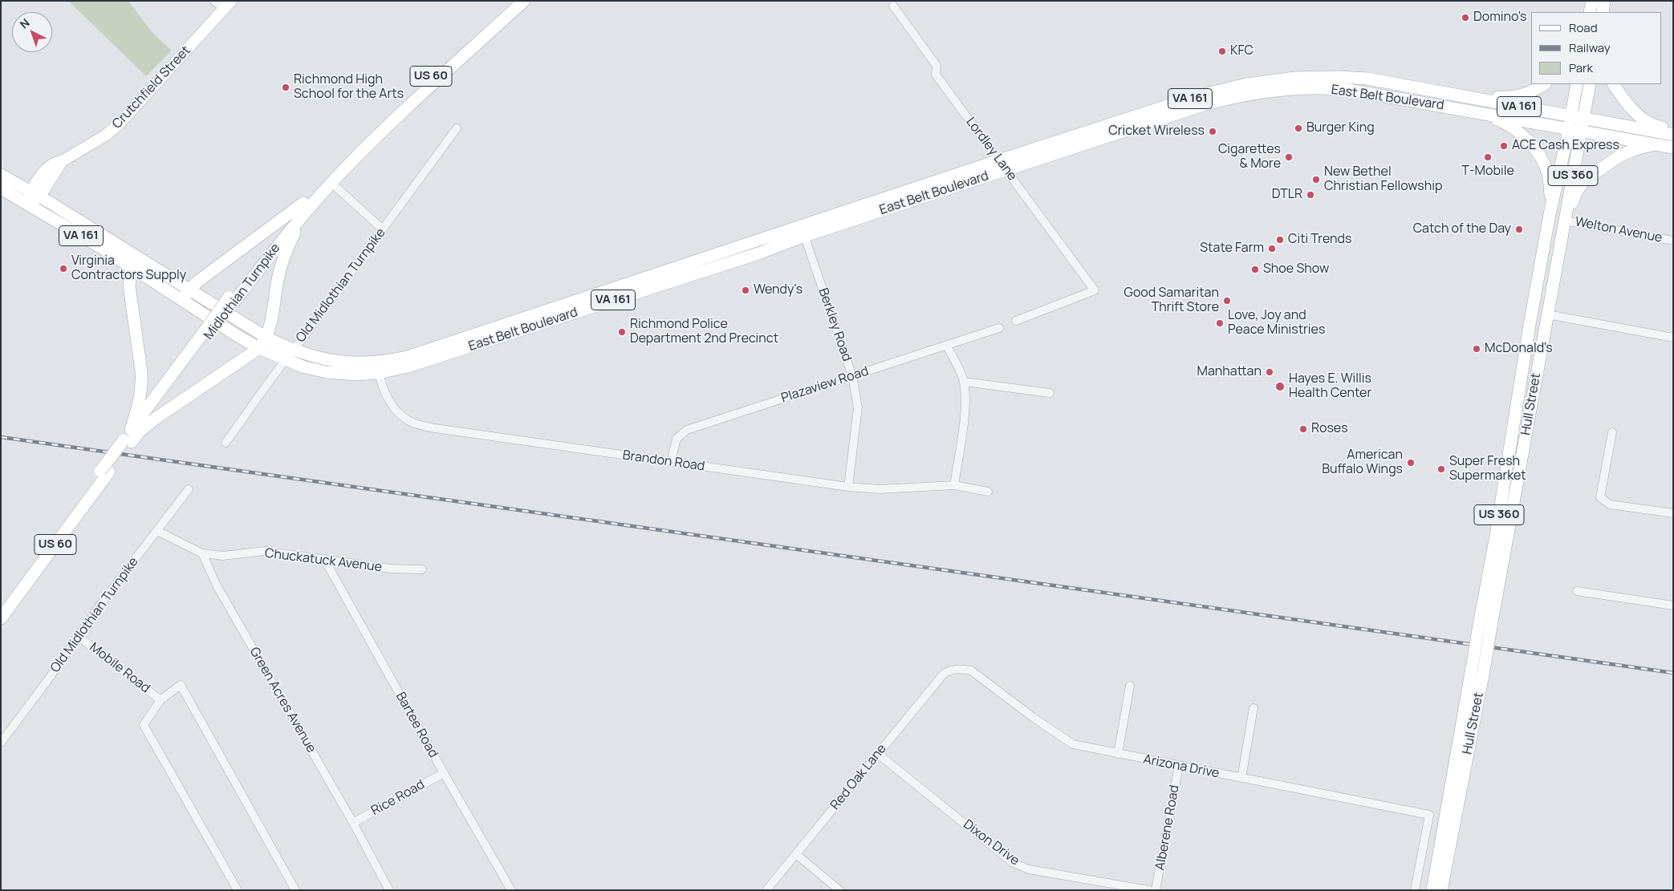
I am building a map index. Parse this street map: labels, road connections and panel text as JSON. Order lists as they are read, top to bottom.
{
  "streets": {
    "main road": [
      "US 60",
      "East Belt Boulevard",
      "VA 161",
      "US 360",
      "Midlothian Turnpike",
      "Hull Street"
    ],
    "street": [
      "Crutchfield Street",
      "Lordley Lane",
      "Welton Avenue",
      "Old Midlothian Turnpike",
      "Berkley Road",
      "Plazaview Road",
      "Brandon Road",
      "Chuckatuck Avenue",
      "Mobile Road",
      "Green Acres Avenue",
      "Bartee Road",
      "Arizona Drive",
      "Red Oak Lane",
      "Rice Road",
      "Alberene Road",
      "Dixon Drive"
    ]
  },
  "crossings": [
    ["Crutchfield Street", "VA 161"],
    ["East Belt Boulevard", "VA 161"],
    ["East Belt Boulevard", "Lordley Lane"],
    ["East Belt Boulevard", "Old Midlothian Turnpike"],
    ["East Belt Boulevard", "Berkley Road"],
    ["East Belt Boulevard", "Hull Street"],
    ["East Belt Boulevard", "Brandon Road"],
    ["Welton Avenue", "Hull Street"],
    ["Old Midlothian Turnpike", "Mobile Road"],
    ["Berkley Road", "Plazaview Road"],
    ["Berkley Road", "Brandon Road"],
    ["Plazaview Road", "Brandon Road"],
    ["Chuckatuck Avenue", "Green Acres Avenue"],
    ["Chuckatuck Avenue", "Bartee Road"],
    ["Green Acres Avenue", "Rice Road"],
    ["Bartee Road", "Rice Road"],
    ["Arizona Drive", "Red Oak Lane"],
    ["Arizona Drive", "Alberene Road"],
    ["Red Oak Lane", "Dixon Drive"]
  ],
  "places": [
    "Domino's",
    "KFC",
    "Richmond High School for the Arts",
    "Burger King",
    "Cricket Wireless",
    "ACE Cash Express",
    "Cigarettes & More",
    "T-Mobile",
    "New Bethel Christian Fellowship",
    "DTLR",
    "Catch of the Day",
    "Citi Trends",
    "State Farm",
    "Virginia Contractors Supply",
    "Shoe Show",
    "Wendy's",
    "Good Samaritan Thrift Store",
    "Love, Joy and Peace Ministries",
    "Richmond Police Department 2nd Precinct",
    "McDonald's",
    "Manhattan",
    "Hayes E. Willis Health Center",
    "Roses",
    "American Buffalo Wings",
    "Super Fresh Supermarket"
  ],
  "legend": ["Road", "Railway", "Park"],
  "north": "top left"
}
